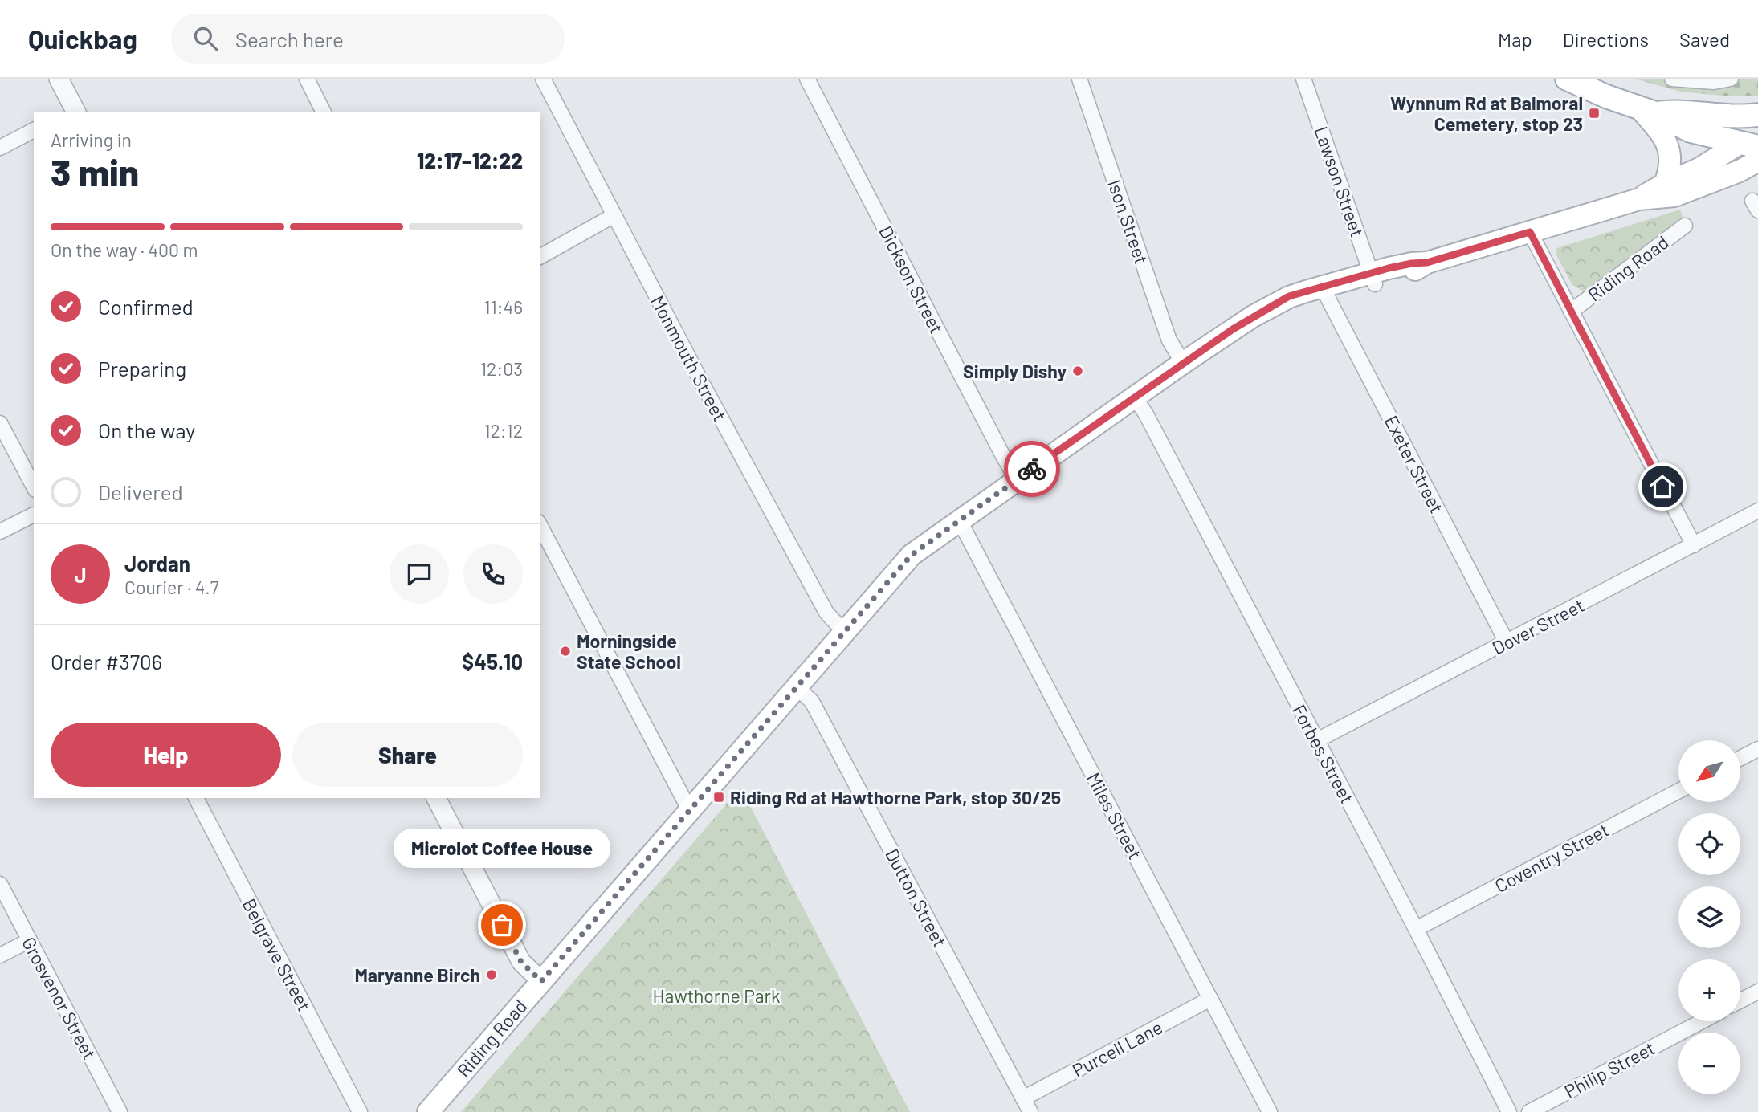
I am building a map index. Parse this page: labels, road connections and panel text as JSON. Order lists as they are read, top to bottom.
{
  "streets": {
    "main road": ["Riding Road"],
    "street": [
      "Lawson Street",
      "Ison Street",
      "Dickson Street",
      "Monmouth Street",
      "Exeter Street",
      "Dover Street",
      "Forbes Street",
      "Miles Street",
      "Coventry Street",
      "Dutton Street",
      "Belgrave Street",
      "Grosvenor Street",
      "Purcell Lane",
      "Philip Street"
    ]
  },
  "crossings": [
    ["Lawson Street", "Riding Road"],
    ["Ison Street", "Riding Road"],
    ["Riding Road", "Dickson Street"],
    ["Riding Road", "Monmouth Street"],
    ["Riding Road", "Exeter Street"],
    ["Riding Road", "Forbes Street"],
    ["Riding Road", "Miles Street"],
    ["Riding Road", "Dutton Street"],
    ["Exeter Street", "Dover Street"],
    ["Dover Street", "Forbes Street"],
    ["Forbes Street", "Coventry Street"],
    ["Miles Street", "Purcell Lane"],
    ["Dutton Street", "Purcell Lane"]
  ],
  "parks": ["Hawthorne Park"],
  "places": {
    "transit": ["Wynnum Rd at Balmoral Cemetery, stop 23", "Riding Rd at Hawthorne Park, stop 30/25"],
    "other": [
      "Simply Dishy",
      "Morningside State School",
      "Microlot Coffee House",
      "Maryanne Birch"
    ]
  },
  "north": "bottom left",
  "page": {
    "header": "Quickbag",
    "search": "Search here",
    "nav": ["Map", "Directions", "Saved"],
    "heading": ["3 min", "Arriving in", "12:17–12:22"],
    "panel": [
      "Jordan",
      "Courier · 4.7",
      "Order #3706",
      "$45.10"
    ],
    "bar": "On the way · 400 m",
    "list": [
      ["Confirmed", "11:46"],
      ["Preparing", "12:03"],
      ["On the way", "12:12"],
      "Delivered"
    ],
    "round": "J",
    "buttons": ["Help", "Share"],
    "map_buttons": ["+", "−"],
    "bubble": "Microlot Coffee House"
  }
}
